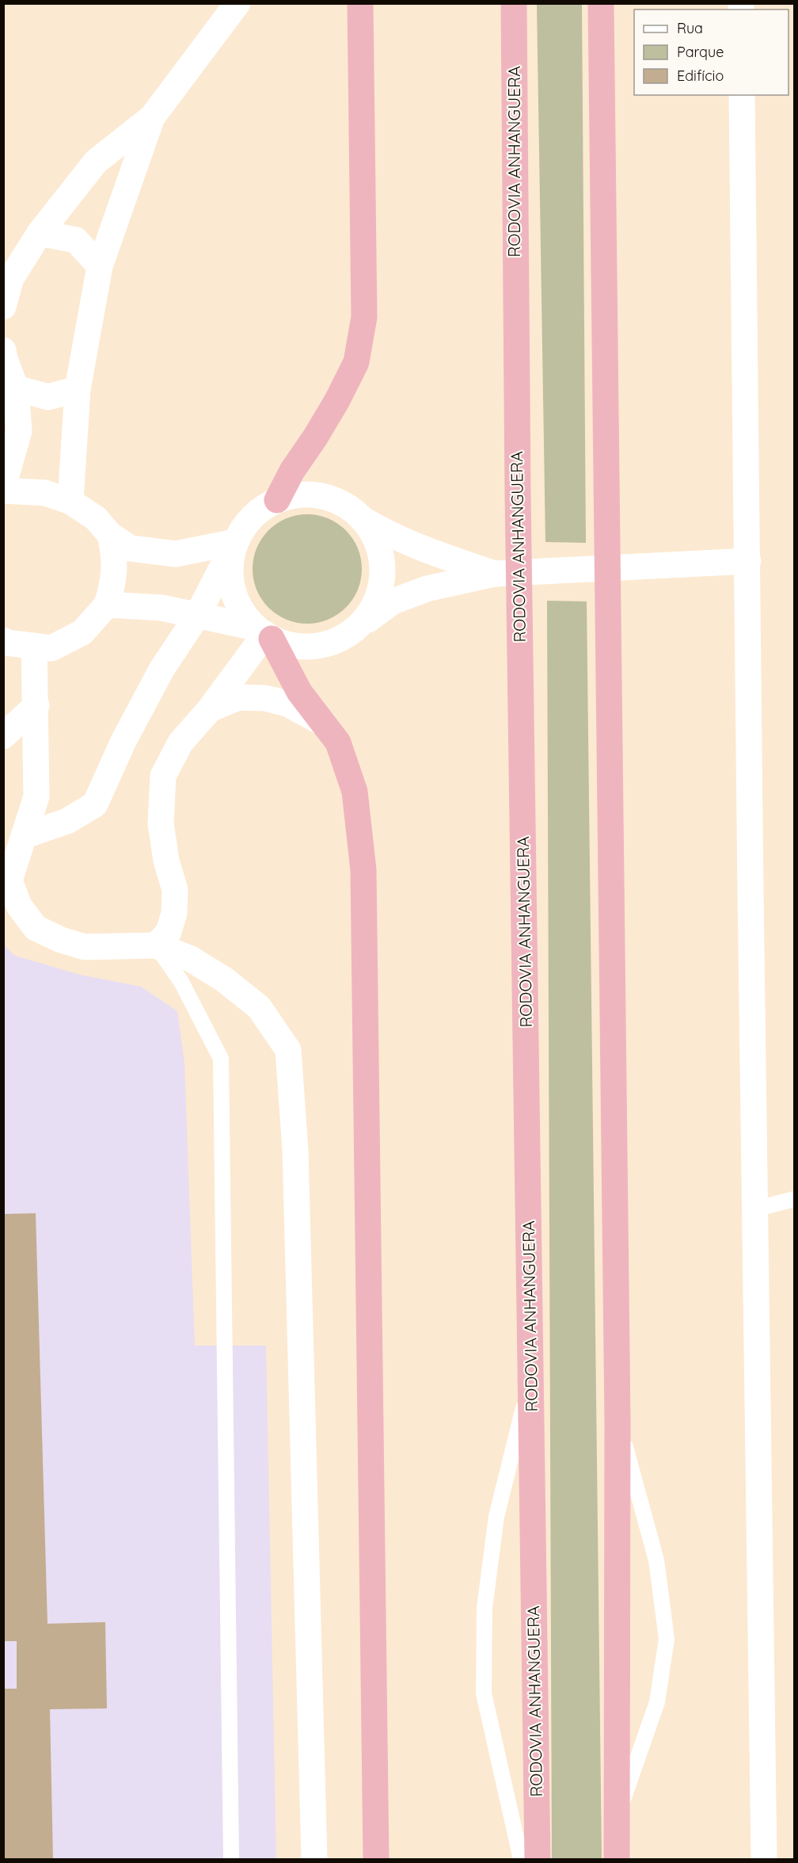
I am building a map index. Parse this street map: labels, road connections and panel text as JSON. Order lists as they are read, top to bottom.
{
  "streets": {
    "highway": ["RODOVIA ANHANGUERA"]
  },
  "legend": ["Rua", "Parque", "Edifício"]
}
